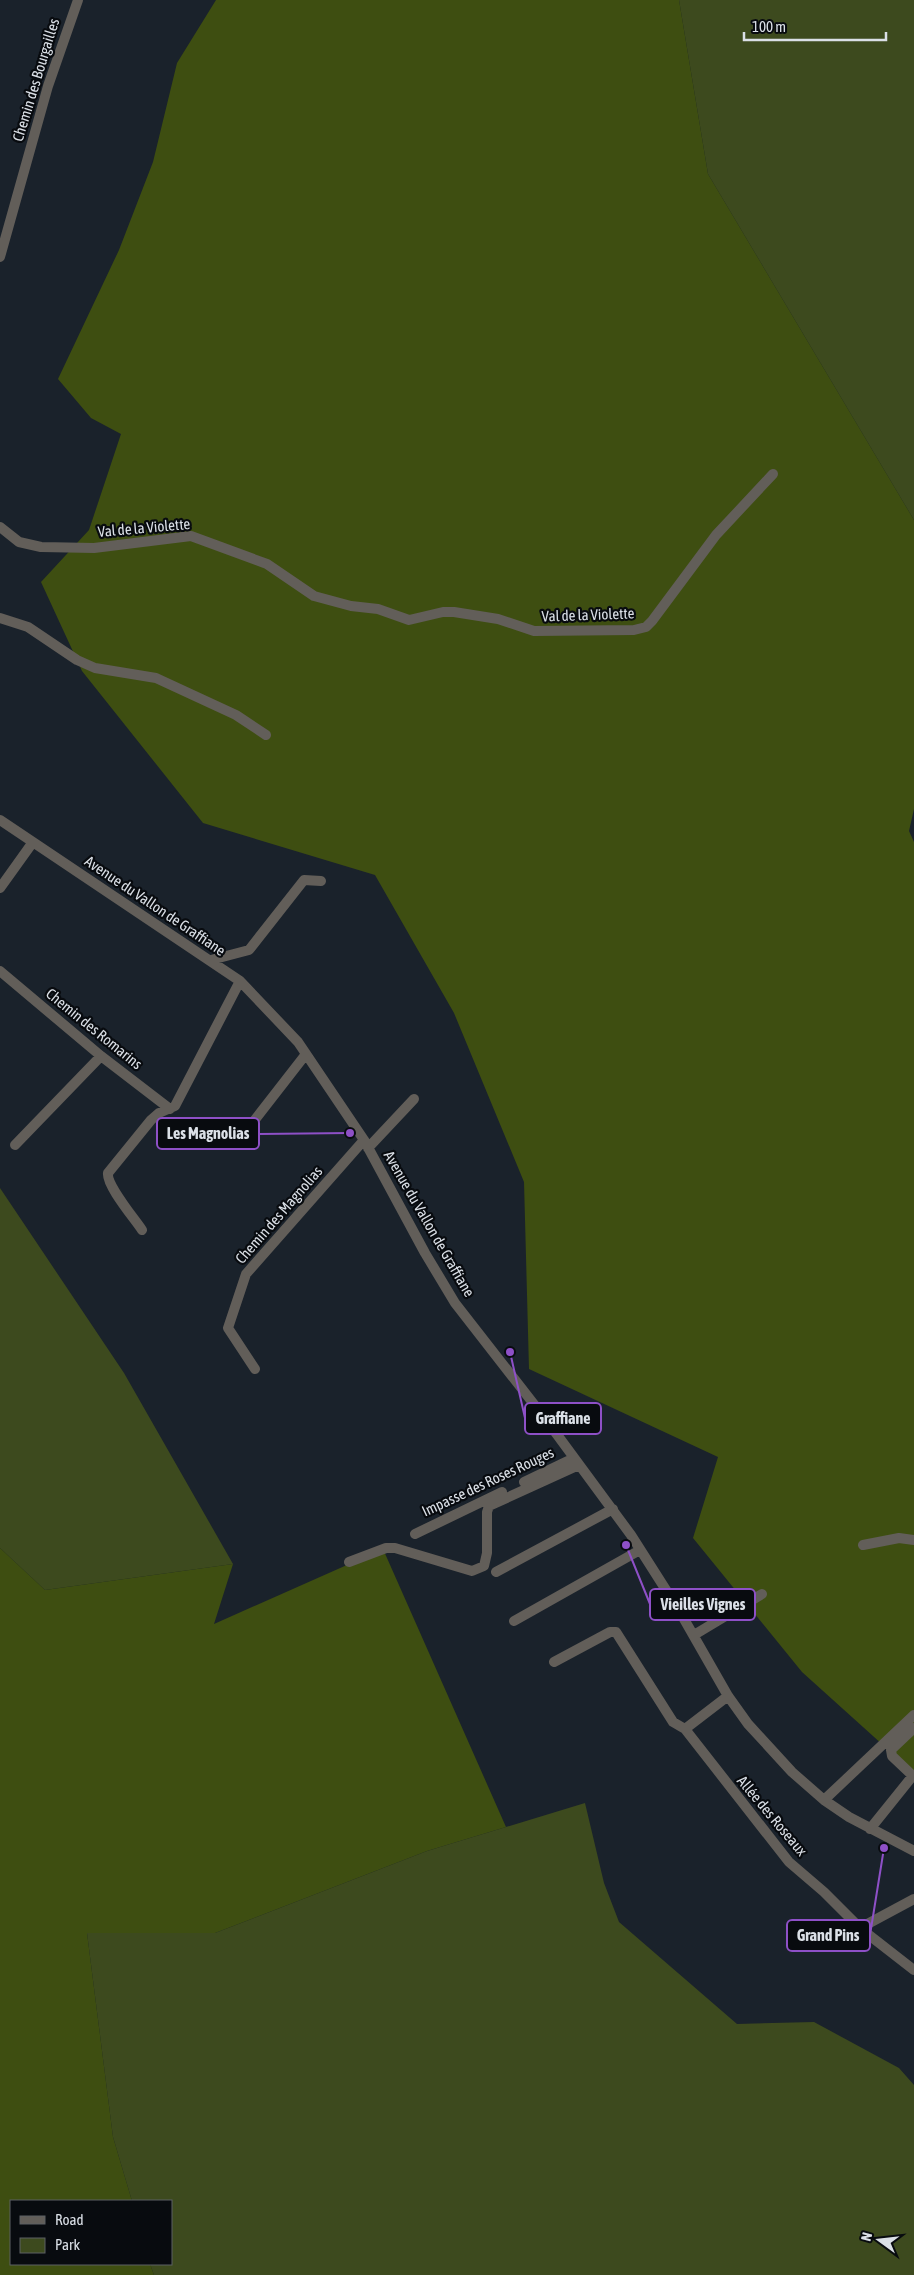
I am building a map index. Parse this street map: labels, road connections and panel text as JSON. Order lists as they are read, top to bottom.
{
  "streets": {
    "street": [
      "Chemin des Bourgailles",
      "Val de la Violette",
      "Avenue du Vallon de Graffiane",
      "Chemin des Romarins",
      "Chemin des Magnolias",
      "Impasse des Roses Rouges",
      "Allée des Roseaux"
    ]
  },
  "crossings": [
    ["Avenue du Vallon de Graffiane", "Chemin des Magnolias"],
    ["Avenue du Vallon de Graffiane", "Impasse des Roses Rouges"]
  ],
  "places": [
    "Les Magnolias",
    "Graffiane",
    "Vieilles Vignes",
    "Grand Pins"
  ],
  "legend": ["Road", "Park"],
  "scale_bar": "100 m",
  "north": "left"
}
